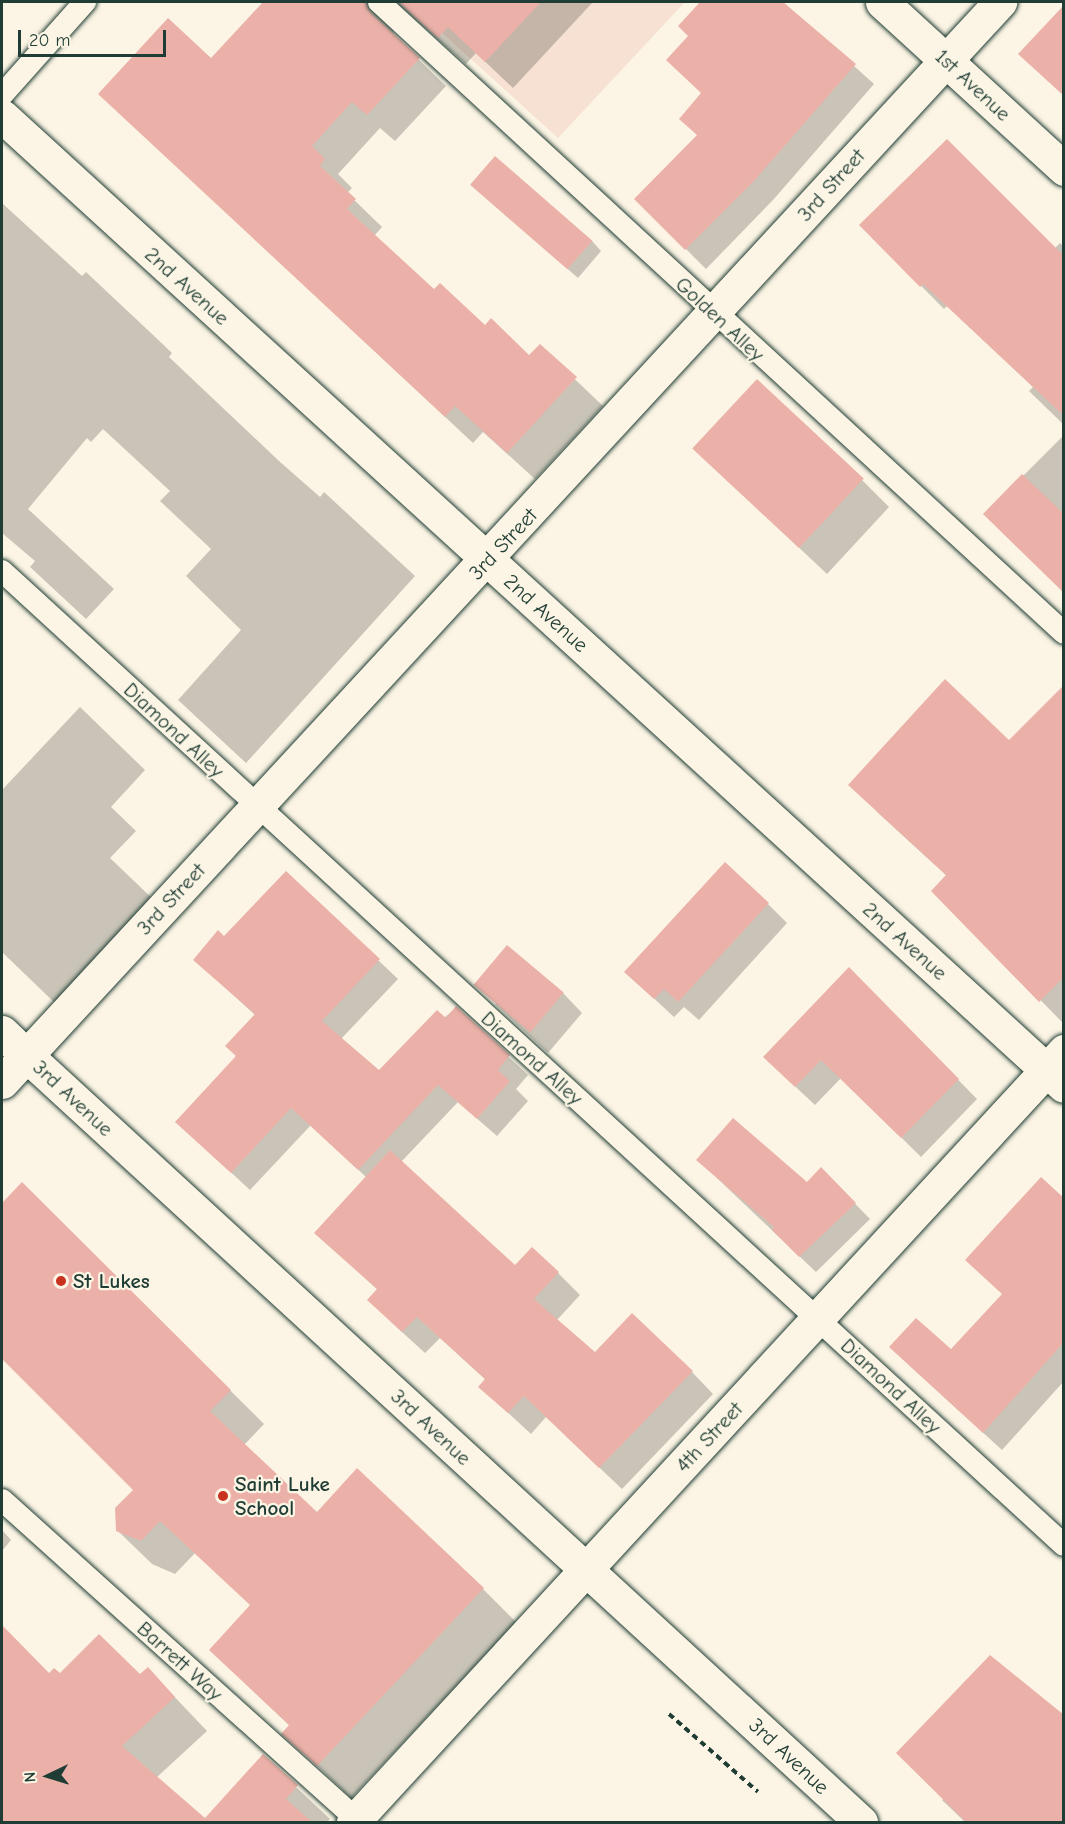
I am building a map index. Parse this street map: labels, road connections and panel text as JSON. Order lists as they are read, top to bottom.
{
  "streets": {
    "street": [
      "1st Avenue",
      "3rd Street",
      "2nd Avenue",
      "3rd Avenue",
      "4th Street"
    ],
    "lane": ["Golden Alley", "Diamond Alley", "Barrett Way"]
  },
  "crossings": [
    ["1st Avenue", "3rd Street"],
    ["3rd Street", "2nd Avenue"],
    ["3rd Street", "Golden Alley"],
    ["3rd Street", "Diamond Alley"],
    ["3rd Street", "3rd Avenue"],
    ["2nd Avenue", "4th Street"],
    ["Diamond Alley", "4th Street"],
    ["3rd Avenue", "4th Street"],
    ["4th Street", "Barrett Way"]
  ],
  "places": ["St Lukes", "Saint Luke School"],
  "scale_bar": "20 m",
  "north": "left"
}
